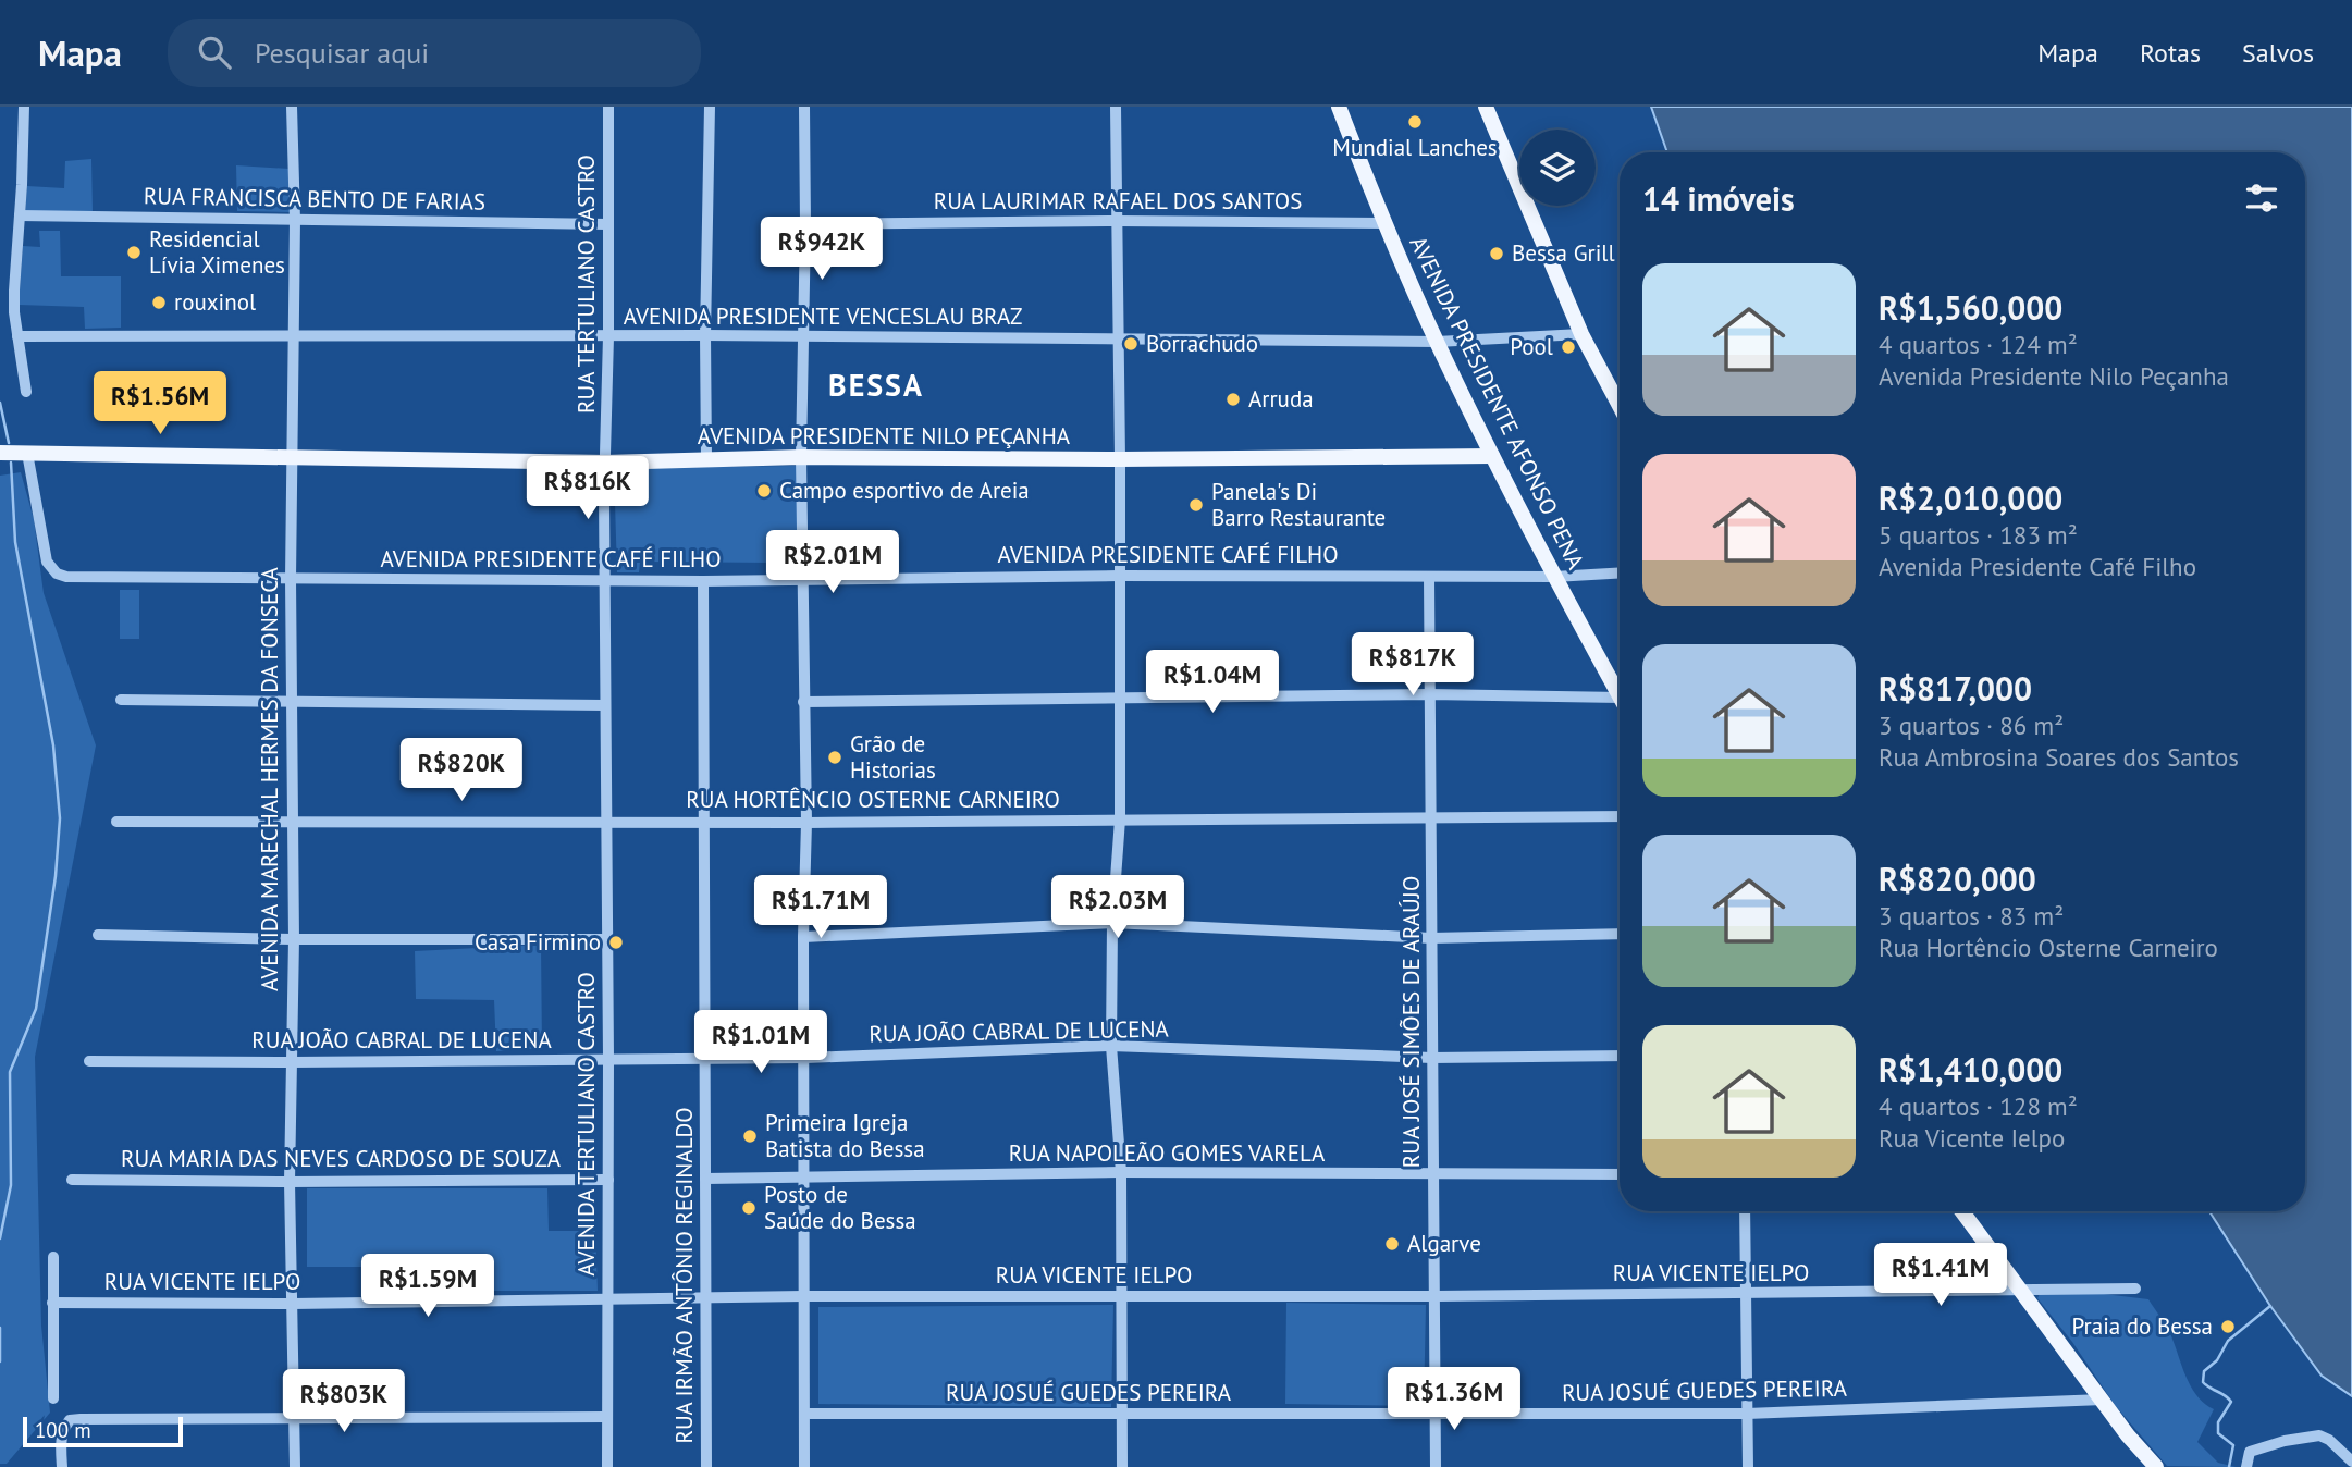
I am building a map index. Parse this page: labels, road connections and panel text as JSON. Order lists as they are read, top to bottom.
{
  "streets": {
    "main road": ["AVENIDA PRESIDENTE AFONSO PENA", "AVENIDA PRESIDENTE NILO PEÇANHA"],
    "street": [
      "RUA FRANCISCA BENTO DE FARIAS",
      "RUA LAURIMAR RAFAEL DOS SANTOS",
      "RUA TERTULIANO CASTRO",
      "AVENIDA PRESIDENTE VENCESLAU BRAZ",
      "AVENIDA PRESIDENTE CAFÉ FILHO",
      "AVENIDA MARECHAL HERMES DA FONSECA",
      "RUA HORTÊNCIO OSTERNE CARNEIRO",
      "RUA JOSÉ SIMÕES DE ARAÚJO",
      "RUA JOÃO CABRAL DE LUCENA",
      "AVENIDA TERTULIANO CASTRO",
      "RUA NAPOLEÃO GOMES VARELA",
      "RUA MARIA DAS NEVES CARDOSO DE SOUZA",
      "RUA VICENTE IELPO",
      "RUA IRMÃO ANTÔNIO REGINALDO",
      "RUA JOSUÉ GUEDES PEREIRA"
    ]
  },
  "crossings": [
    ["RUA FRANCISCA BENTO DE FARIAS", "RUA TERTULIANO CASTRO"],
    ["RUA FRANCISCA BENTO DE FARIAS", "AVENIDA MARECHAL HERMES DA FONSECA"],
    ["RUA LAURIMAR RAFAEL DOS SANTOS", "AVENIDA PRESIDENTE AFONSO PENA"],
    ["RUA TERTULIANO CASTRO", "AVENIDA PRESIDENTE VENCESLAU BRAZ"],
    ["RUA TERTULIANO CASTRO", "AVENIDA PRESIDENTE NILO PEÇANHA"],
    ["RUA TERTULIANO CASTRO", "AVENIDA TERTULIANO CASTRO"],
    ["AVENIDA PRESIDENTE VENCESLAU BRAZ", "AVENIDA PRESIDENTE AFONSO PENA"],
    ["AVENIDA PRESIDENTE VENCESLAU BRAZ", "AVENIDA MARECHAL HERMES DA FONSECA"],
    ["AVENIDA PRESIDENTE AFONSO PENA", "AVENIDA PRESIDENTE NILO PEÇANHA"],
    ["AVENIDA PRESIDENTE AFONSO PENA", "AVENIDA PRESIDENTE CAFÉ FILHO"],
    ["AVENIDA PRESIDENTE NILO PEÇANHA", "AVENIDA PRESIDENTE CAFÉ FILHO"],
    ["AVENIDA PRESIDENTE NILO PEÇANHA", "AVENIDA MARECHAL HERMES DA FONSECA"],
    ["AVENIDA PRESIDENTE NILO PEÇANHA", "AVENIDA TERTULIANO CASTRO"],
    ["AVENIDA PRESIDENTE CAFÉ FILHO", "AVENIDA MARECHAL HERMES DA FONSECA"],
    ["AVENIDA PRESIDENTE CAFÉ FILHO", "RUA JOSÉ SIMÕES DE ARAÚJO"],
    ["AVENIDA PRESIDENTE CAFÉ FILHO", "AVENIDA TERTULIANO CASTRO"],
    ["AVENIDA PRESIDENTE CAFÉ FILHO", "RUA IRMÃO ANTÔNIO REGINALDO"],
    ["AVENIDA MARECHAL HERMES DA FONSECA", "RUA HORTÊNCIO OSTERNE CARNEIRO"],
    ["AVENIDA MARECHAL HERMES DA FONSECA", "RUA JOÃO CABRAL DE LUCENA"],
    ["AVENIDA MARECHAL HERMES DA FONSECA", "RUA MARIA DAS NEVES CARDOSO DE SOUZA"],
    ["AVENIDA MARECHAL HERMES DA FONSECA", "RUA VICENTE IELPO"],
    ["RUA HORTÊNCIO OSTERNE CARNEIRO", "RUA JOSÉ SIMÕES DE ARAÚJO"],
    ["RUA HORTÊNCIO OSTERNE CARNEIRO", "AVENIDA TERTULIANO CASTRO"],
    ["RUA HORTÊNCIO OSTERNE CARNEIRO", "RUA IRMÃO ANTÔNIO REGINALDO"],
    ["RUA JOSÉ SIMÕES DE ARAÚJO", "RUA JOÃO CABRAL DE LUCENA"],
    ["RUA JOSÉ SIMÕES DE ARAÚJO", "RUA NAPOLEÃO GOMES VARELA"],
    ["RUA JOSÉ SIMÕES DE ARAÚJO", "RUA VICENTE IELPO"],
    ["RUA JOSÉ SIMÕES DE ARAÚJO", "RUA JOSUÉ GUEDES PEREIRA"],
    ["RUA JOÃO CABRAL DE LUCENA", "AVENIDA TERTULIANO CASTRO"],
    ["RUA JOÃO CABRAL DE LUCENA", "RUA IRMÃO ANTÔNIO REGINALDO"],
    ["AVENIDA TERTULIANO CASTRO", "RUA MARIA DAS NEVES CARDOSO DE SOUZA"],
    ["AVENIDA TERTULIANO CASTRO", "RUA VICENTE IELPO"],
    ["RUA NAPOLEÃO GOMES VARELA", "RUA IRMÃO ANTÔNIO REGINALDO"],
    ["RUA VICENTE IELPO", "RUA IRMÃO ANTÔNIO REGINALDO"]
  ],
  "districts": ["BESSA"],
  "places": [
    "Mundial Lanches",
    "Residencial Lívia Ximenes",
    "Bessa Grill",
    "rouxinol",
    "Borrachudo",
    "Pool",
    "Arruda",
    "Campo esportivo de Areia",
    "Panela's Di Barro Restaurante",
    "Grão de Historias",
    "Casa Firmino",
    "Primeira Igreja Batista do Bessa",
    "Posto de Saúde do Bessa",
    "Algarve",
    "Praia do Bessa"
  ],
  "scale_bar": "100 m",
  "page": {
    "header": "Mapa",
    "search": "Pesquisar aqui",
    "nav": ["Mapa", "Rotas", "Salvos"],
    "heading": "14 imóveis",
    "price": [
      "R$942K",
      "R$1.56M",
      "R$816K",
      "R$2.01M",
      "R$817K",
      "R$1.04M",
      "R$820K",
      "R$1.71M",
      "R$2.03M",
      "R$1.01M",
      "R$1.41M",
      "R$1.59M",
      "R$1.36M",
      "R$803K"
    ],
    "list": [
      {
        "name": "R$1,560,000",
        "note": "4 quartos · 124 m² · Avenida Presidente Nilo Peçanha"
      },
      {
        "name": "R$2,010,000",
        "note": "5 quartos · 183 m² · Avenida Presidente Café Filho"
      },
      {
        "name": "R$817,000",
        "note": "3 quartos · 86 m² · Rua Ambrosina Soares dos Santos"
      },
      {
        "name": "R$820,000",
        "note": "3 quartos · 83 m² · Rua Hortêncio Osterne Carneiro"
      },
      {
        "name": "R$1,410,000",
        "note": "4 quartos · 128 m² · Rua Vicente Ielpo"
      }
    ],
    "scale": "100 m"
  }
}
